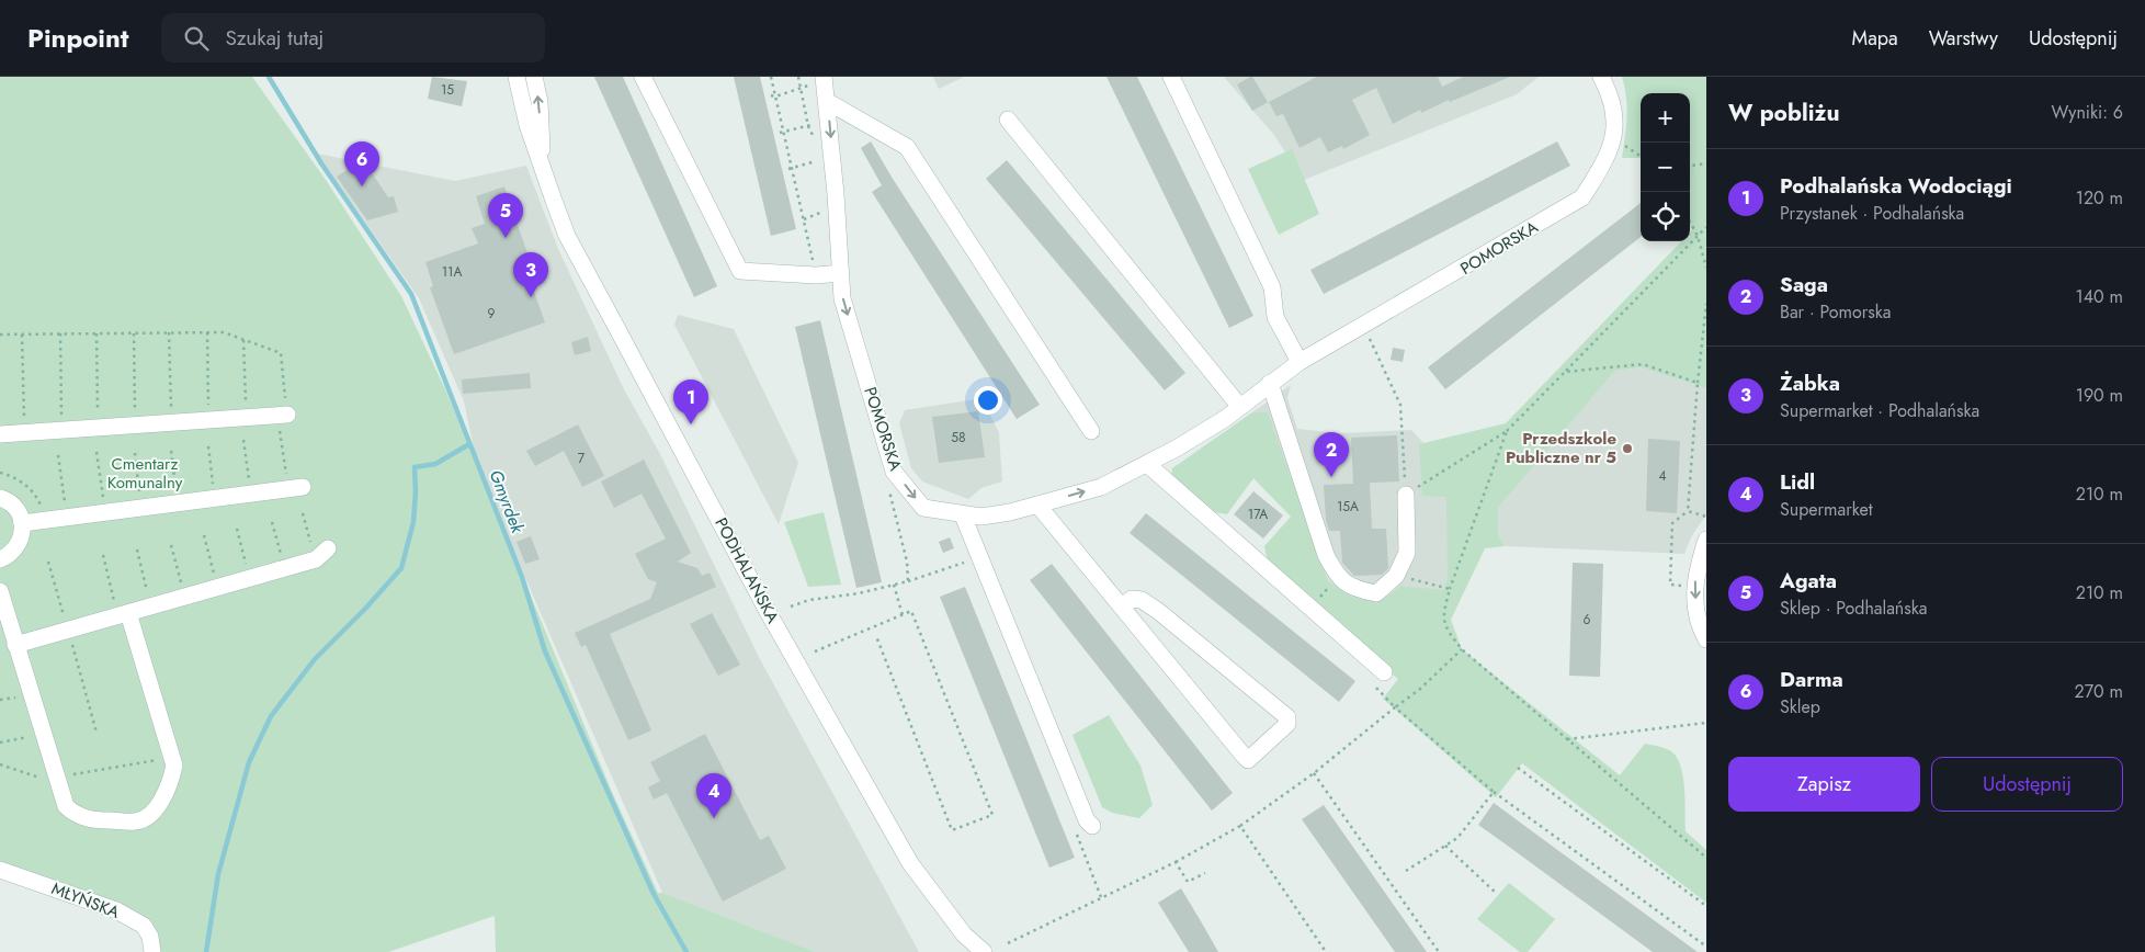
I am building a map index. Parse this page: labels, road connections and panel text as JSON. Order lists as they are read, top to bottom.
{
  "streets": {
    "street": ["POMORSKA", "PODHALAŃSKA", "MŁYŃSKA"]
  },
  "water": ["Gmyrdek"],
  "parks": ["Cmentarz Komunalny"],
  "places": ["Przedszkole Publiczne nr 5"],
  "house_numbers": [
    "15",
    "11A",
    "9",
    "58",
    "7",
    "4",
    "15A",
    "17A",
    "6"
  ],
  "page": {
    "header": "Pinpoint",
    "search": "Szukaj tutaj",
    "nav": ["Mapa", "Warstwy", "Udostępnij"],
    "heading": ["W pobliżu", "Wyniki: 6"],
    "map_buttons": ["+", "−"],
    "pins": [
      "6",
      "5",
      "3",
      "1",
      "2",
      "4"
    ],
    "list": [
      {
        "mark": "1",
        "name": "Podhalańska Wodociągi",
        "note": "Przystanek · Podhalańska",
        "value": "120 m"
      },
      {
        "mark": "2",
        "name": "Saga",
        "note": "Bar · Pomorska",
        "value": "140 m"
      },
      {
        "mark": "3",
        "name": "Żabka",
        "note": "Supermarket · Podhalańska",
        "value": "190 m"
      },
      {
        "mark": "4",
        "name": "Lidl",
        "note": "Supermarket",
        "value": "210 m"
      },
      {
        "mark": "5",
        "name": "Agata",
        "note": "Sklep · Podhalańska",
        "value": "210 m"
      },
      {
        "mark": "6",
        "name": "Darma",
        "note": "Sklep",
        "value": "270 m"
      }
    ],
    "buttons": ["Zapisz", "Udostępnij"]
  }
}
